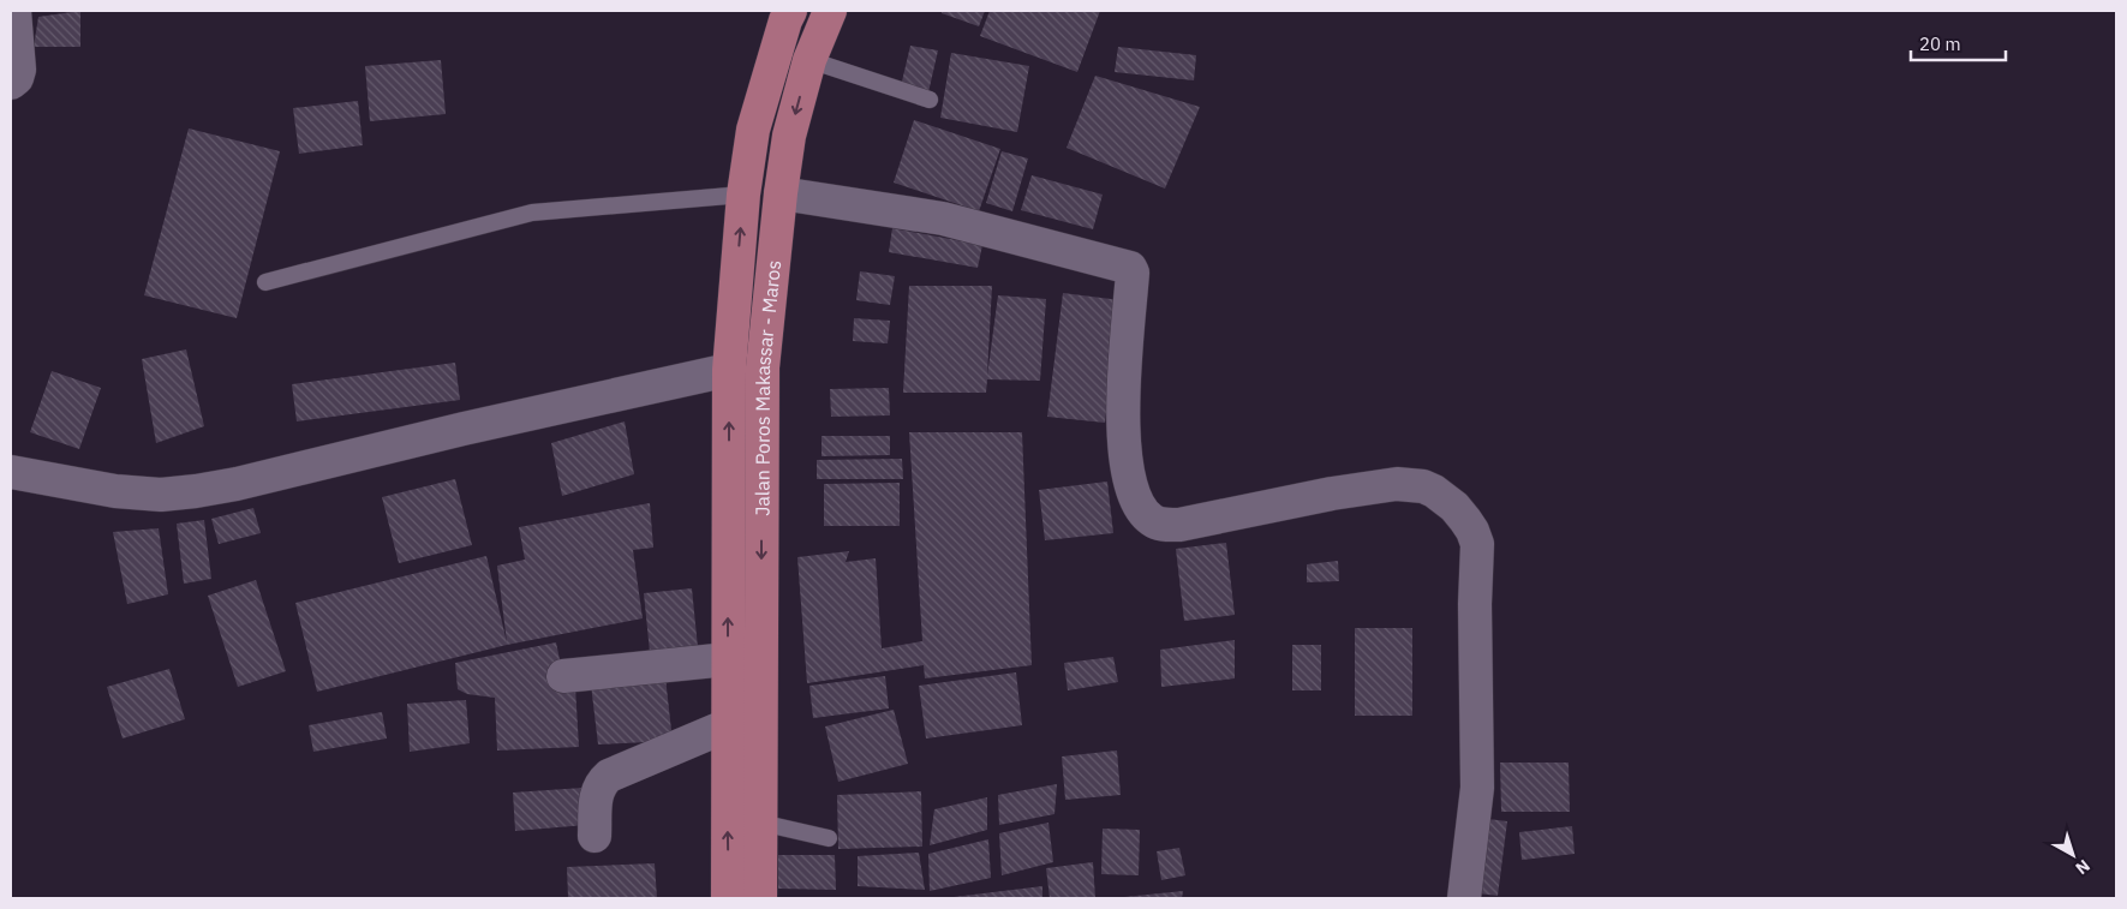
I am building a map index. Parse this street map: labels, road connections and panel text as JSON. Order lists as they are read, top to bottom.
{
  "streets": {
    "highway": ["Jalan Poros Makassar - Maros"]
  },
  "scale_bar": "20 m",
  "north": "bottom right"
}
